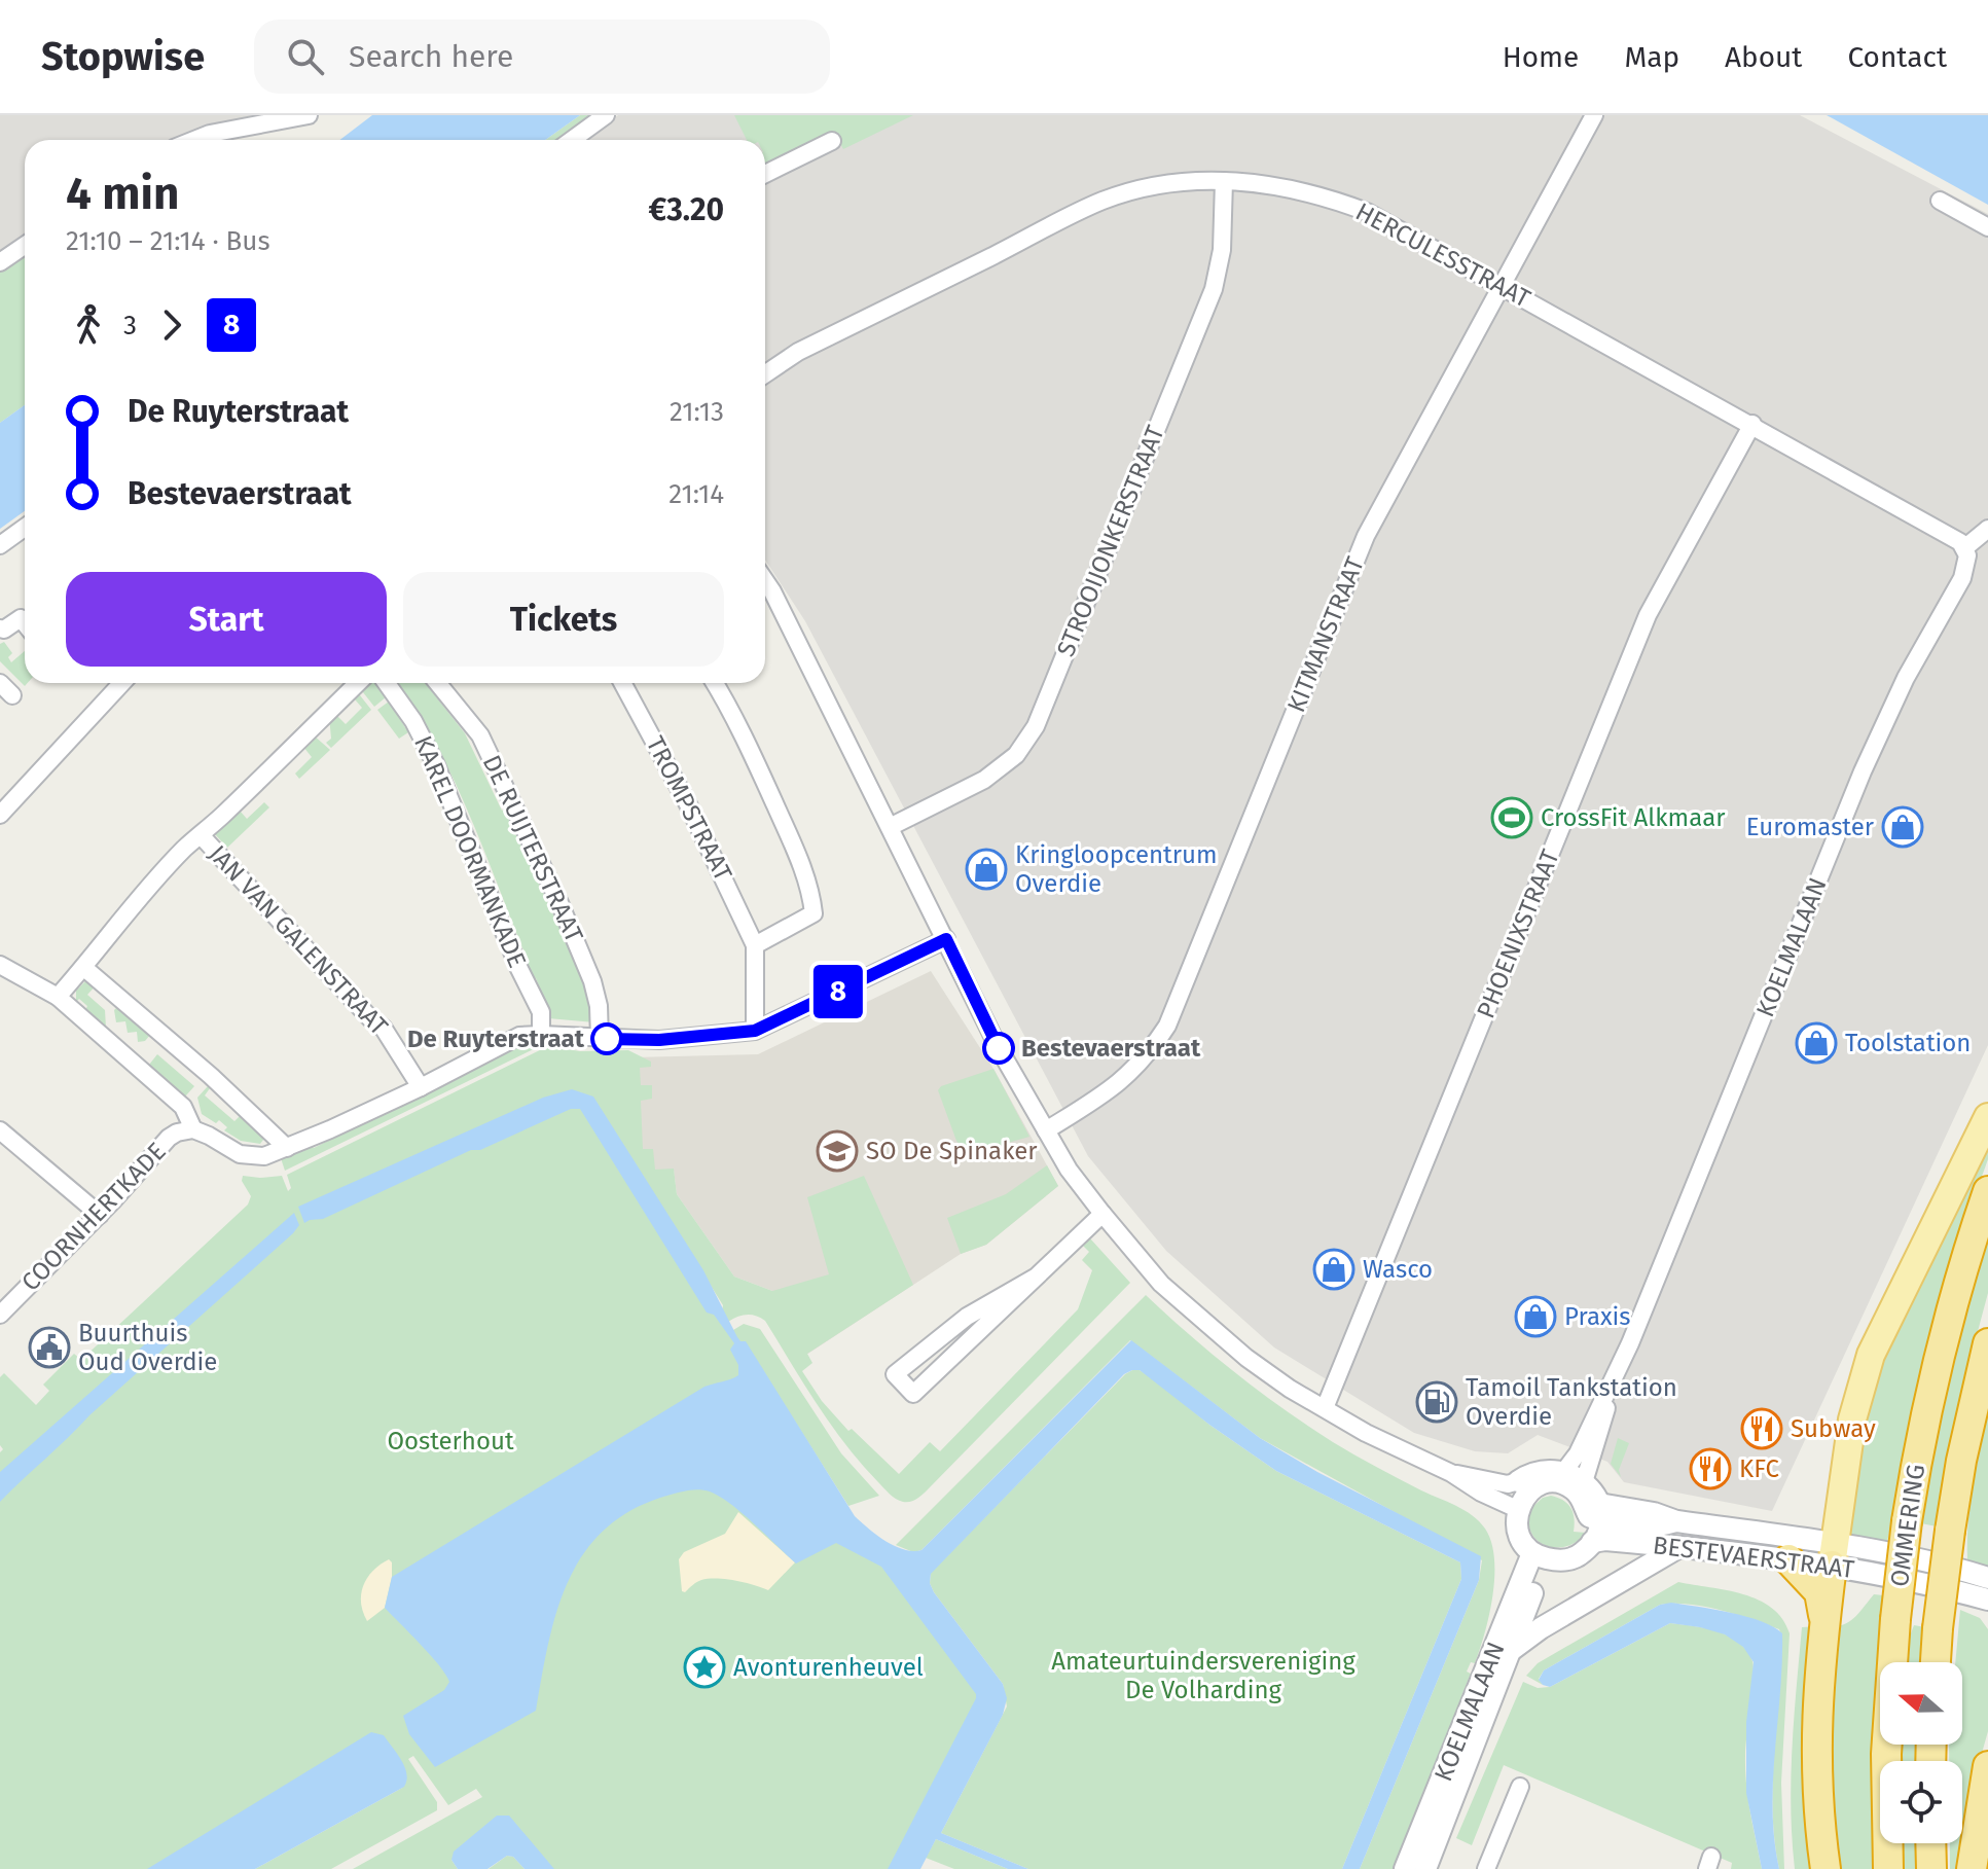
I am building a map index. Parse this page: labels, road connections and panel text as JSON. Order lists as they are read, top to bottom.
{
  "streets": {
    "highway": ["OMMERING"],
    "street": [
      "HERCULESSTRAAT",
      "STROOIJONKERSTRAAT",
      "KITMANSTRAAT",
      "TROMPSTRAAT",
      "DE RUIJTERSTRAAT",
      "KAREL DOORMANKADE",
      "PHOENIXSTRAAT",
      "JAN VAN GALENSTRAAT",
      "KOELMALAAN",
      "COORNHERTKADE",
      "BESTEVAERSTRAAT"
    ]
  },
  "crossings": [
    ["HERCULESSTRAAT", "STROOIJONKERSTRAAT"],
    ["HERCULESSTRAAT", "KITMANSTRAAT"],
    ["HERCULESSTRAAT", "PHOENIXSTRAAT"],
    ["HERCULESSTRAAT", "KOELMALAAN"]
  ],
  "parks": ["Oosterhout", "Amateurtuindersvereniging De Volharding"],
  "places": {
    "sports": ["CrossFit Alkmaar"],
    "shop": [
      "Euromaster",
      "Kringloopcentrum Overdie",
      "Toolstation",
      "Wasco",
      "Praxis"
    ],
    "other": ["De Ruyterstraat", "Bestevaerstraat"],
    "school or university": ["SO De Spinaker"],
    "public building": ["Buurthuis Oud Overdie"],
    "fuel station": ["Tamoil Tankstation Overdie"],
    "restaurant": ["Subway", "KFC"],
    "place": ["Avonturenheuvel"]
  },
  "lines": ["bus line 8"],
  "north": "left",
  "page": {
    "header": "Stopwise",
    "search": "Search here",
    "nav": [
      "Home",
      "Map",
      "About",
      "Contact"
    ],
    "on_map": "8",
    "heading": ["4 min", "21:10 – 21:14 · Bus", "€3.20"],
    "legs": ["3", "8"],
    "list": [
      {
        "name": "De Ruyterstraat",
        "value": "21:13"
      },
      {
        "name": "Bestevaerstraat",
        "value": "21:14"
      }
    ],
    "buttons": ["Start", "Tickets"]
  }
}
